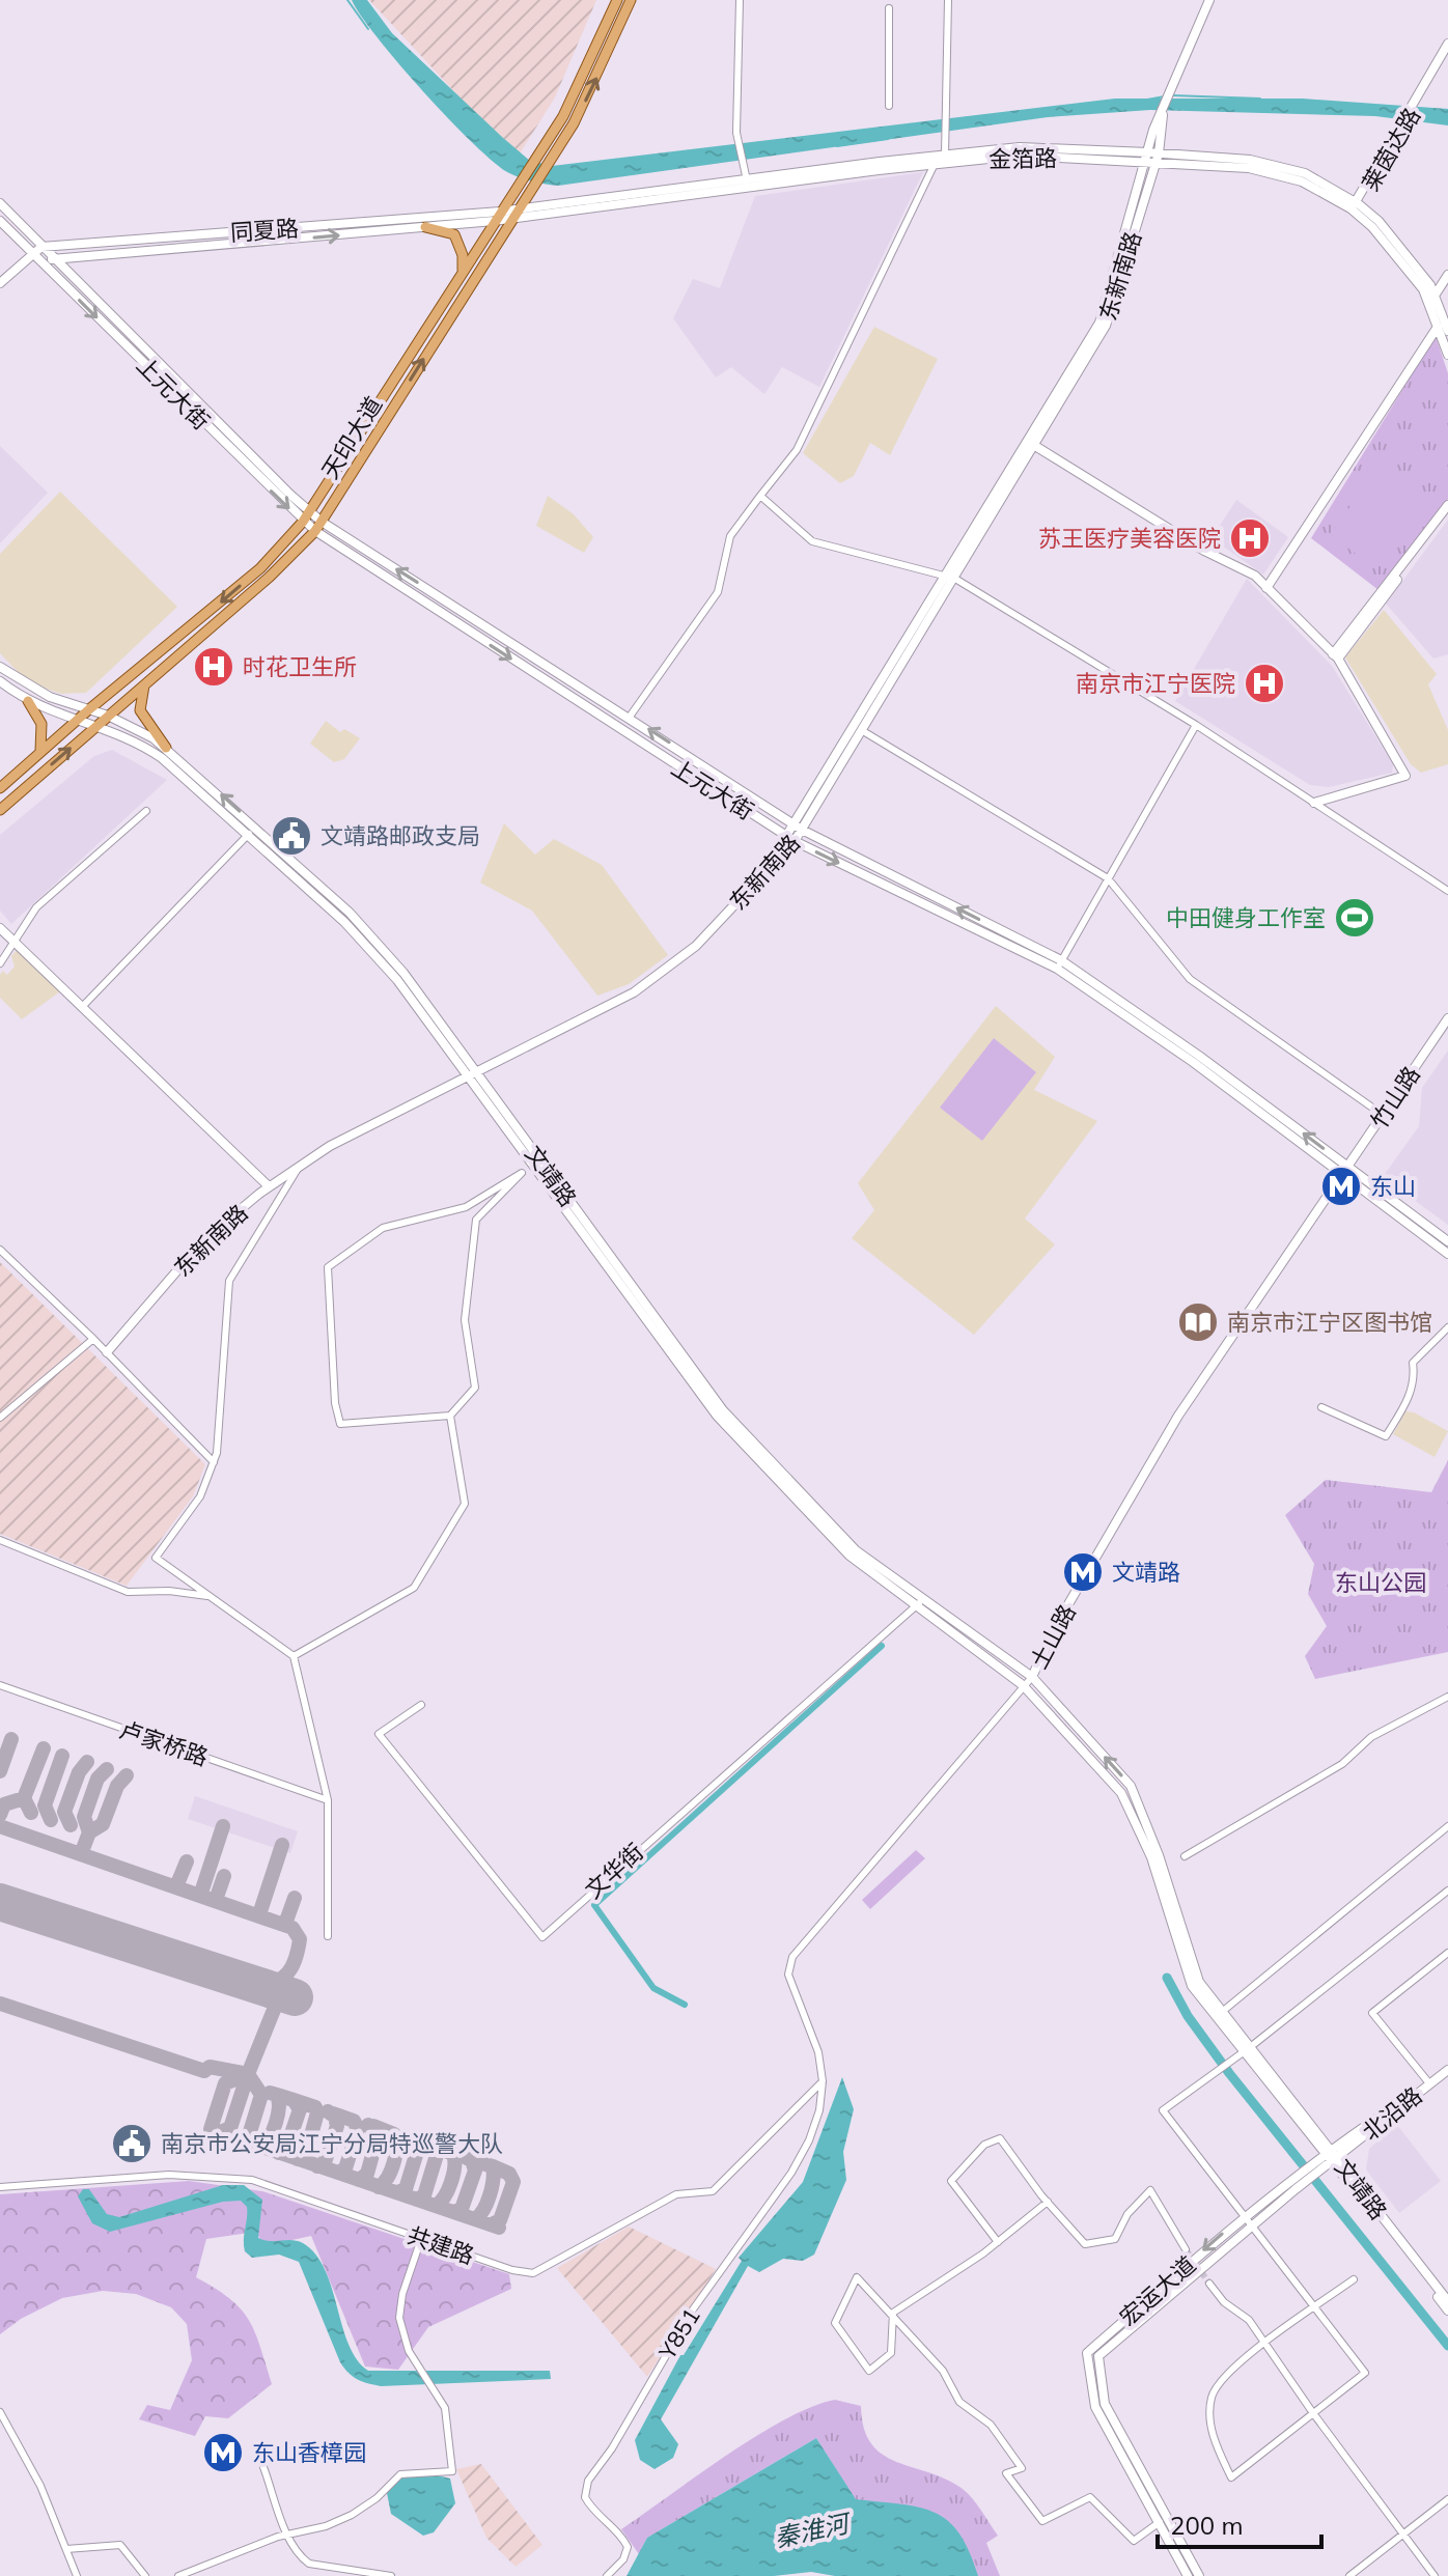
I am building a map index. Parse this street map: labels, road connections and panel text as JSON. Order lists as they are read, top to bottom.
{
  "streets": {
    "main road": [
      "莱茵达路",
      "金箔路",
      "同夏路",
      "东新南路",
      "上元大街",
      "天印大道",
      "竹山路",
      "文靖路",
      "土山路",
      "北沿路",
      "宏运大道"
    ],
    "street": [
      "卢家桥路",
      "文华街",
      "共建路",
      "Y851"
    ]
  },
  "crossings": [
    ["莱茵达路", "金箔路"],
    ["金箔路", "同夏路"],
    ["金箔路", "东新南路"],
    ["金箔路", "天印大道"],
    ["同夏路", "上元大街"],
    ["同夏路", "天印大道"],
    ["东新南路", "上元大街"],
    ["东新南路", "文靖路"],
    ["上元大街", "天印大道"],
    ["上元大街", "竹山路"],
    ["上元大街", "土山路"],
    ["天印大道", "文靖路"],
    ["竹山路", "土山路"],
    ["文靖路", "土山路"],
    ["文靖路", "文华街"],
    ["文靖路", "北沿路"],
    ["文靖路", "宏运大道"],
    ["土山路", "共建路"],
    ["土山路", "Y851"],
    ["北沿路", "宏运大道"],
    ["共建路", "Y851"]
  ],
  "water": ["秦淮河"],
  "parks": ["东山公园"],
  "places": {
    "hospital": ["苏王医疗美容医院", "时花卫生所", "南京市江宁医院"],
    "public building": ["文靖路邮政支局", "南京市公安局江宁分局特巡警大队"],
    "sports": ["中田健身工作室"],
    "metro station": ["东山", "文靖路", "东山香樟园"],
    "library": ["南京市江宁区图书馆"]
  },
  "scale_bar": "200 m"
}
